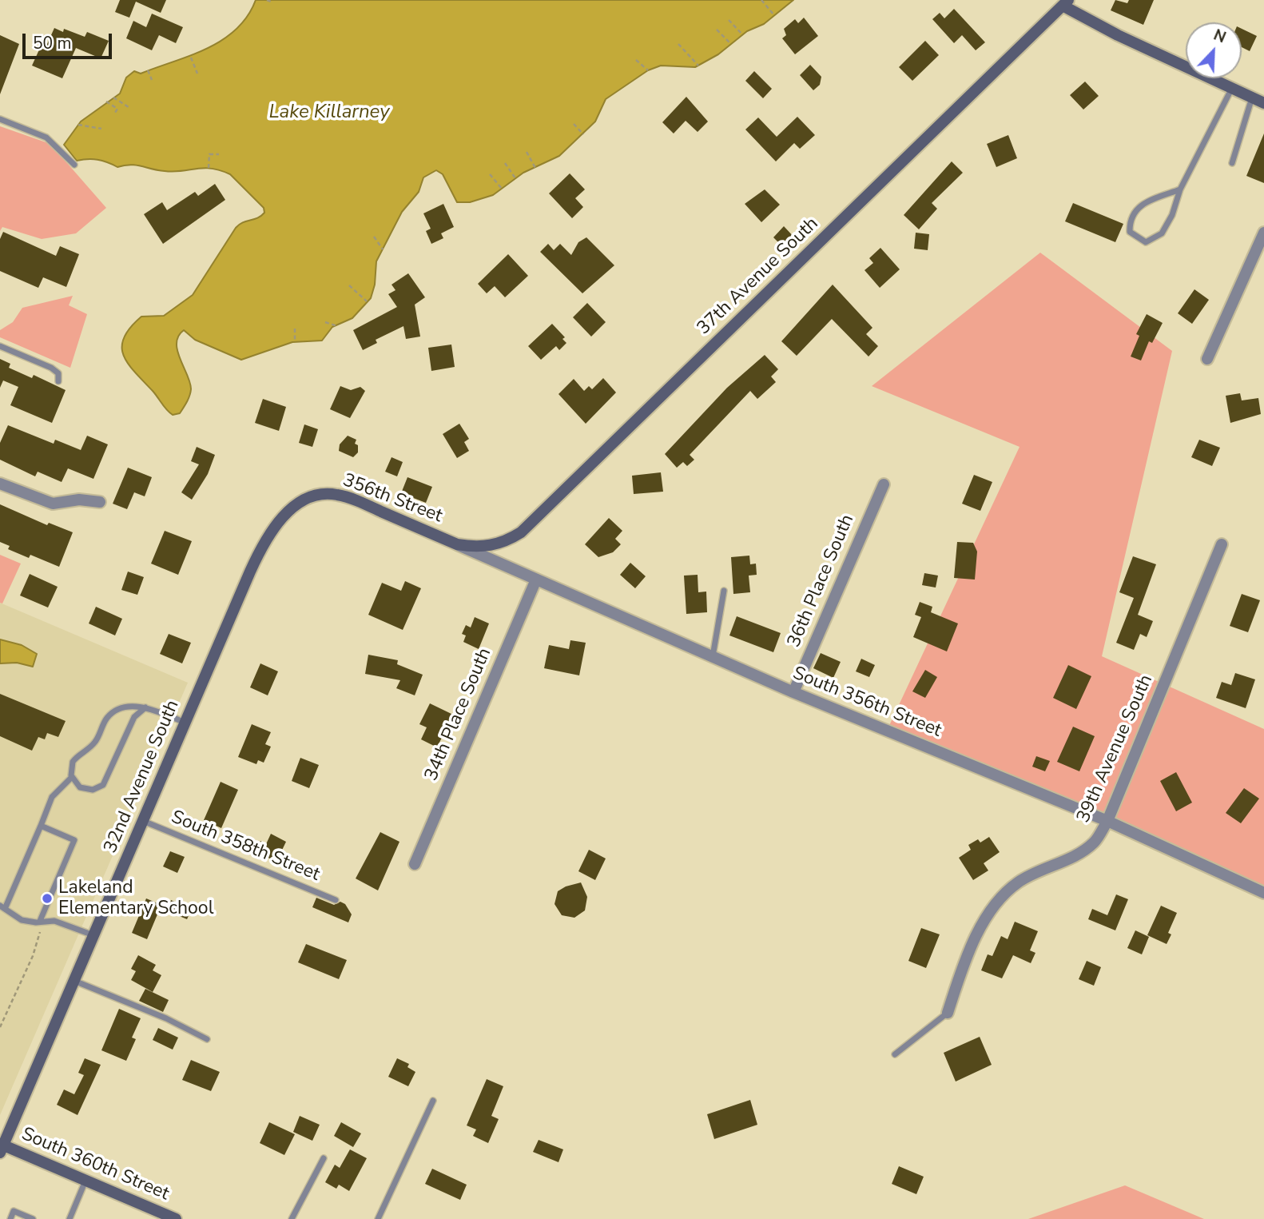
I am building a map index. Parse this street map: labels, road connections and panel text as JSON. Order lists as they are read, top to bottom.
{
  "streets": {
    "street": [
      "37th Avenue South",
      "356th Street",
      "36th Place South",
      "South 356th Street",
      "34th Place South",
      "39th Avenue South",
      "32nd Avenue South",
      "South 360th Street"
    ],
    "lane": ["South 358th Street"]
  },
  "crossings": [
    ["37th Avenue South", "356th Street"],
    ["37th Avenue South", "South 356th Street"],
    ["356th Street", "South 356th Street"],
    ["356th Street", "32nd Avenue South"],
    ["36th Place South", "South 356th Street"],
    ["South 356th Street", "34th Place South"],
    ["South 356th Street", "39th Avenue South"],
    ["32nd Avenue South", "South 358th Street"],
    ["32nd Avenue South", "South 360th Street"]
  ],
  "water": ["Lake Killarney"],
  "places": ["Lakeland Elementary School"],
  "scale_bar": "50 m",
  "north": "top right"
}
